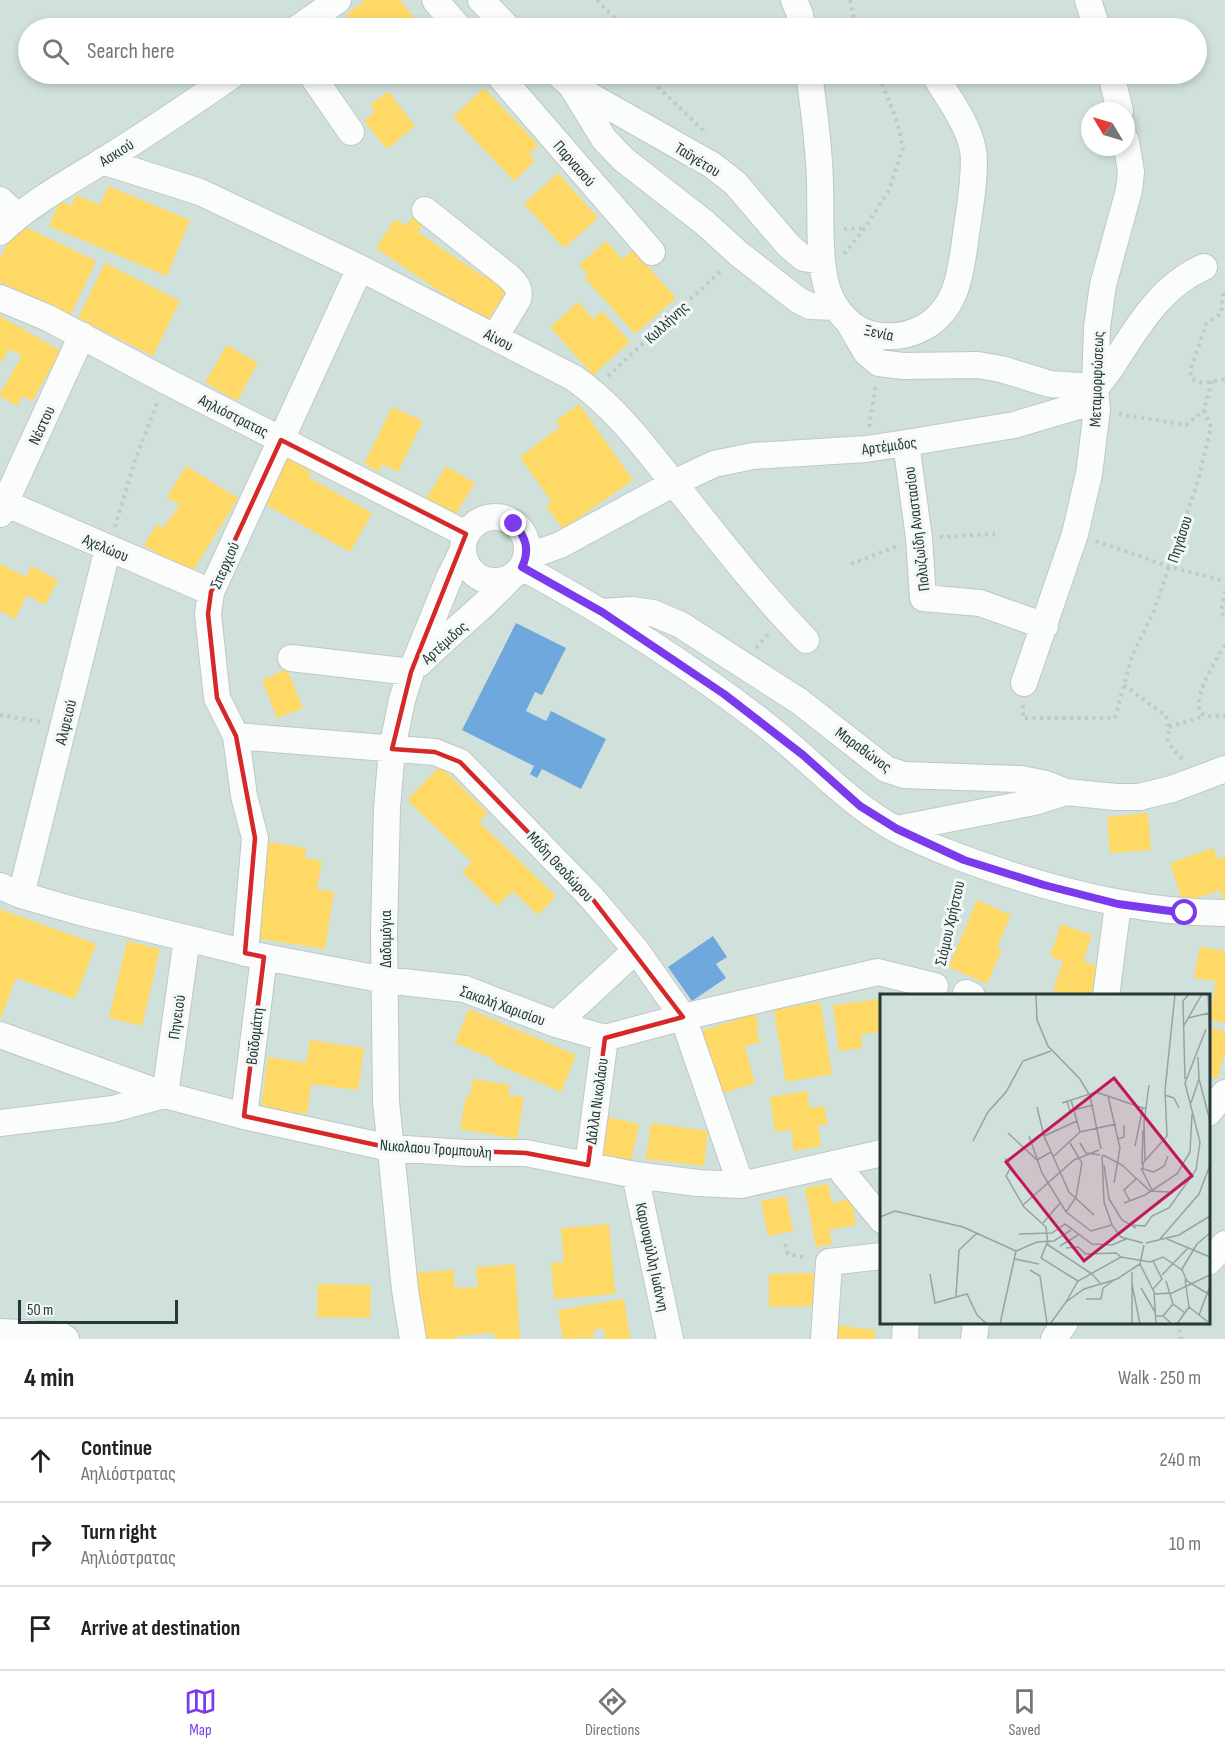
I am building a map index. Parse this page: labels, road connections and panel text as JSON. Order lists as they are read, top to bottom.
{
  "streets": {
    "street": [
      "Ασκιού",
      "Ταϋγέτου",
      "Παρνασού",
      "Ξενία",
      "Αίνου",
      "Μεταμορφώσεως",
      "Αηλιόστρατας",
      "Νέστου",
      "Αρτέμιδος",
      "Πολυζωίδη Αναστασίου",
      "Αχελώου",
      "Σπερχιού",
      "Αλφειού",
      "Μαραθώνος",
      "Μόδη Θεοδώρου",
      "Δαδαμόγια",
      "Σακαλή Χαρισίου",
      "Πηνειού",
      "Βοϊδομάτη",
      "Δάλλα Νικολάου",
      "Νικολαου Τρομπουλη",
      "Καρυοφύλλη Ιωάννη"
    ],
    "path": ["Κυλλήνης", "Πηγάσου", "Σιόμου Χρήστου"]
  },
  "crossings": [
    ["Ασκιού", "Αίνου"],
    ["Κυλλήνης", "Ξενία"],
    ["Κυλλήνης", "Αίνου"],
    ["Αίνου", "Αρτέμιδος"],
    ["Αίνου", "Σπερχιού"],
    ["Μεταμορφώσεως", "Αρτέμιδος"],
    ["Μεταμορφώσεως", "Πολυζωίδη Αναστασίου"],
    ["Αηλιόστρατας", "Νέστου"],
    ["Αηλιόστρατας", "Αρτέμιδος"],
    ["Αηλιόστρατας", "Σπερχιού"],
    ["Αηλιόστρατας", "Δαδαμόγια"],
    ["Νέστου", "Αχελώου"],
    ["Αρτέμιδος", "Πολυζωίδη Αναστασίου"],
    ["Αρτέμιδος", "Δαδαμόγια"],
    ["Αχελώου", "Σπερχιού"],
    ["Αχελώου", "Αλφειού"],
    ["Σπερχιού", "Μόδη Θεοδώρου"],
    ["Σπερχιού", "Σακαλή Χαρισίου"],
    ["Σπερχιού", "Βοϊδομάτη"],
    ["Αλφειού", "Σακαλή Χαρισίου"],
    ["Μόδη Θεοδώρου", "Δαδαμόγια"],
    ["Μόδη Θεοδώρου", "Νικολαου Τρομπουλη"],
    ["Δαδαμόγια", "Σακαλή Χαρισίου"],
    ["Δαδαμόγια", "Νικολαου Τρομπουλη"],
    ["Σακαλή Χαρισίου", "Πηνειού"],
    ["Σακαλή Χαρισίου", "Βοϊδομάτη"],
    ["Σακαλή Χαρισίου", "Δάλλα Νικολάου"],
    ["Πηνειού", "Νικολαου Τρομπουλη"],
    ["Βοϊδομάτη", "Νικολαου Τρομπουλη"],
    ["Δάλλα Νικολάου", "Νικολαου Τρομπουλη"],
    ["Νικολαου Τρομπουλη", "Καρυοφύλλη Ιωάννη"]
  ],
  "scale_bar": "50 m",
  "north": "top left",
  "page": {
    "search": "Search here",
    "scale": "50 m",
    "heading": ["4 min", "Walk · 250 m"],
    "list": [
      ["Continue", "Αηλιόστρατας", "240 m"],
      ["Turn right", "Αηλιόστρατας", "10 m"],
      "Arrive at destination"
    ],
    "nav": ["Map", "Directions", "Saved"]
  }
}
